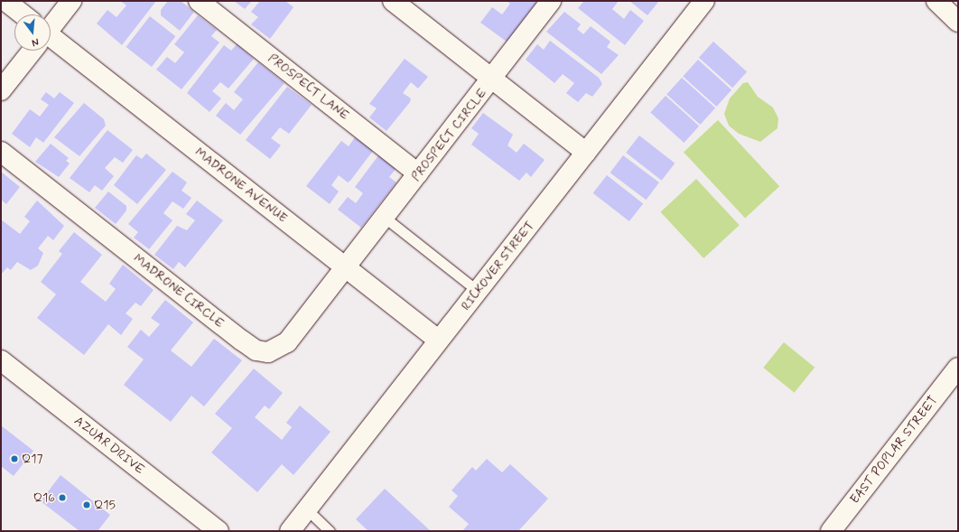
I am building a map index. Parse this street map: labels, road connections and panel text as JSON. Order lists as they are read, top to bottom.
{
  "streets": {
    "street": [
      "PROSPECT LANE",
      "PROSPECT CIRCLE",
      "MADRONE AVENUE",
      "RICKOVER STREET",
      "MADRONE CIRCLE",
      "AZUAR DRIVE",
      "EAST POPLAR STREET"
    ]
  },
  "crossings": [
    ["PROSPECT LANE", "PROSPECT CIRCLE"],
    ["PROSPECT CIRCLE", "MADRONE AVENUE"],
    ["PROSPECT CIRCLE", "MADRONE CIRCLE"],
    ["MADRONE AVENUE", "RICKOVER STREET"],
    ["MADRONE AVENUE", "MADRONE CIRCLE"]
  ],
  "places": ["Q17", "Q16", "Q15"],
  "north": "bottom"
}
